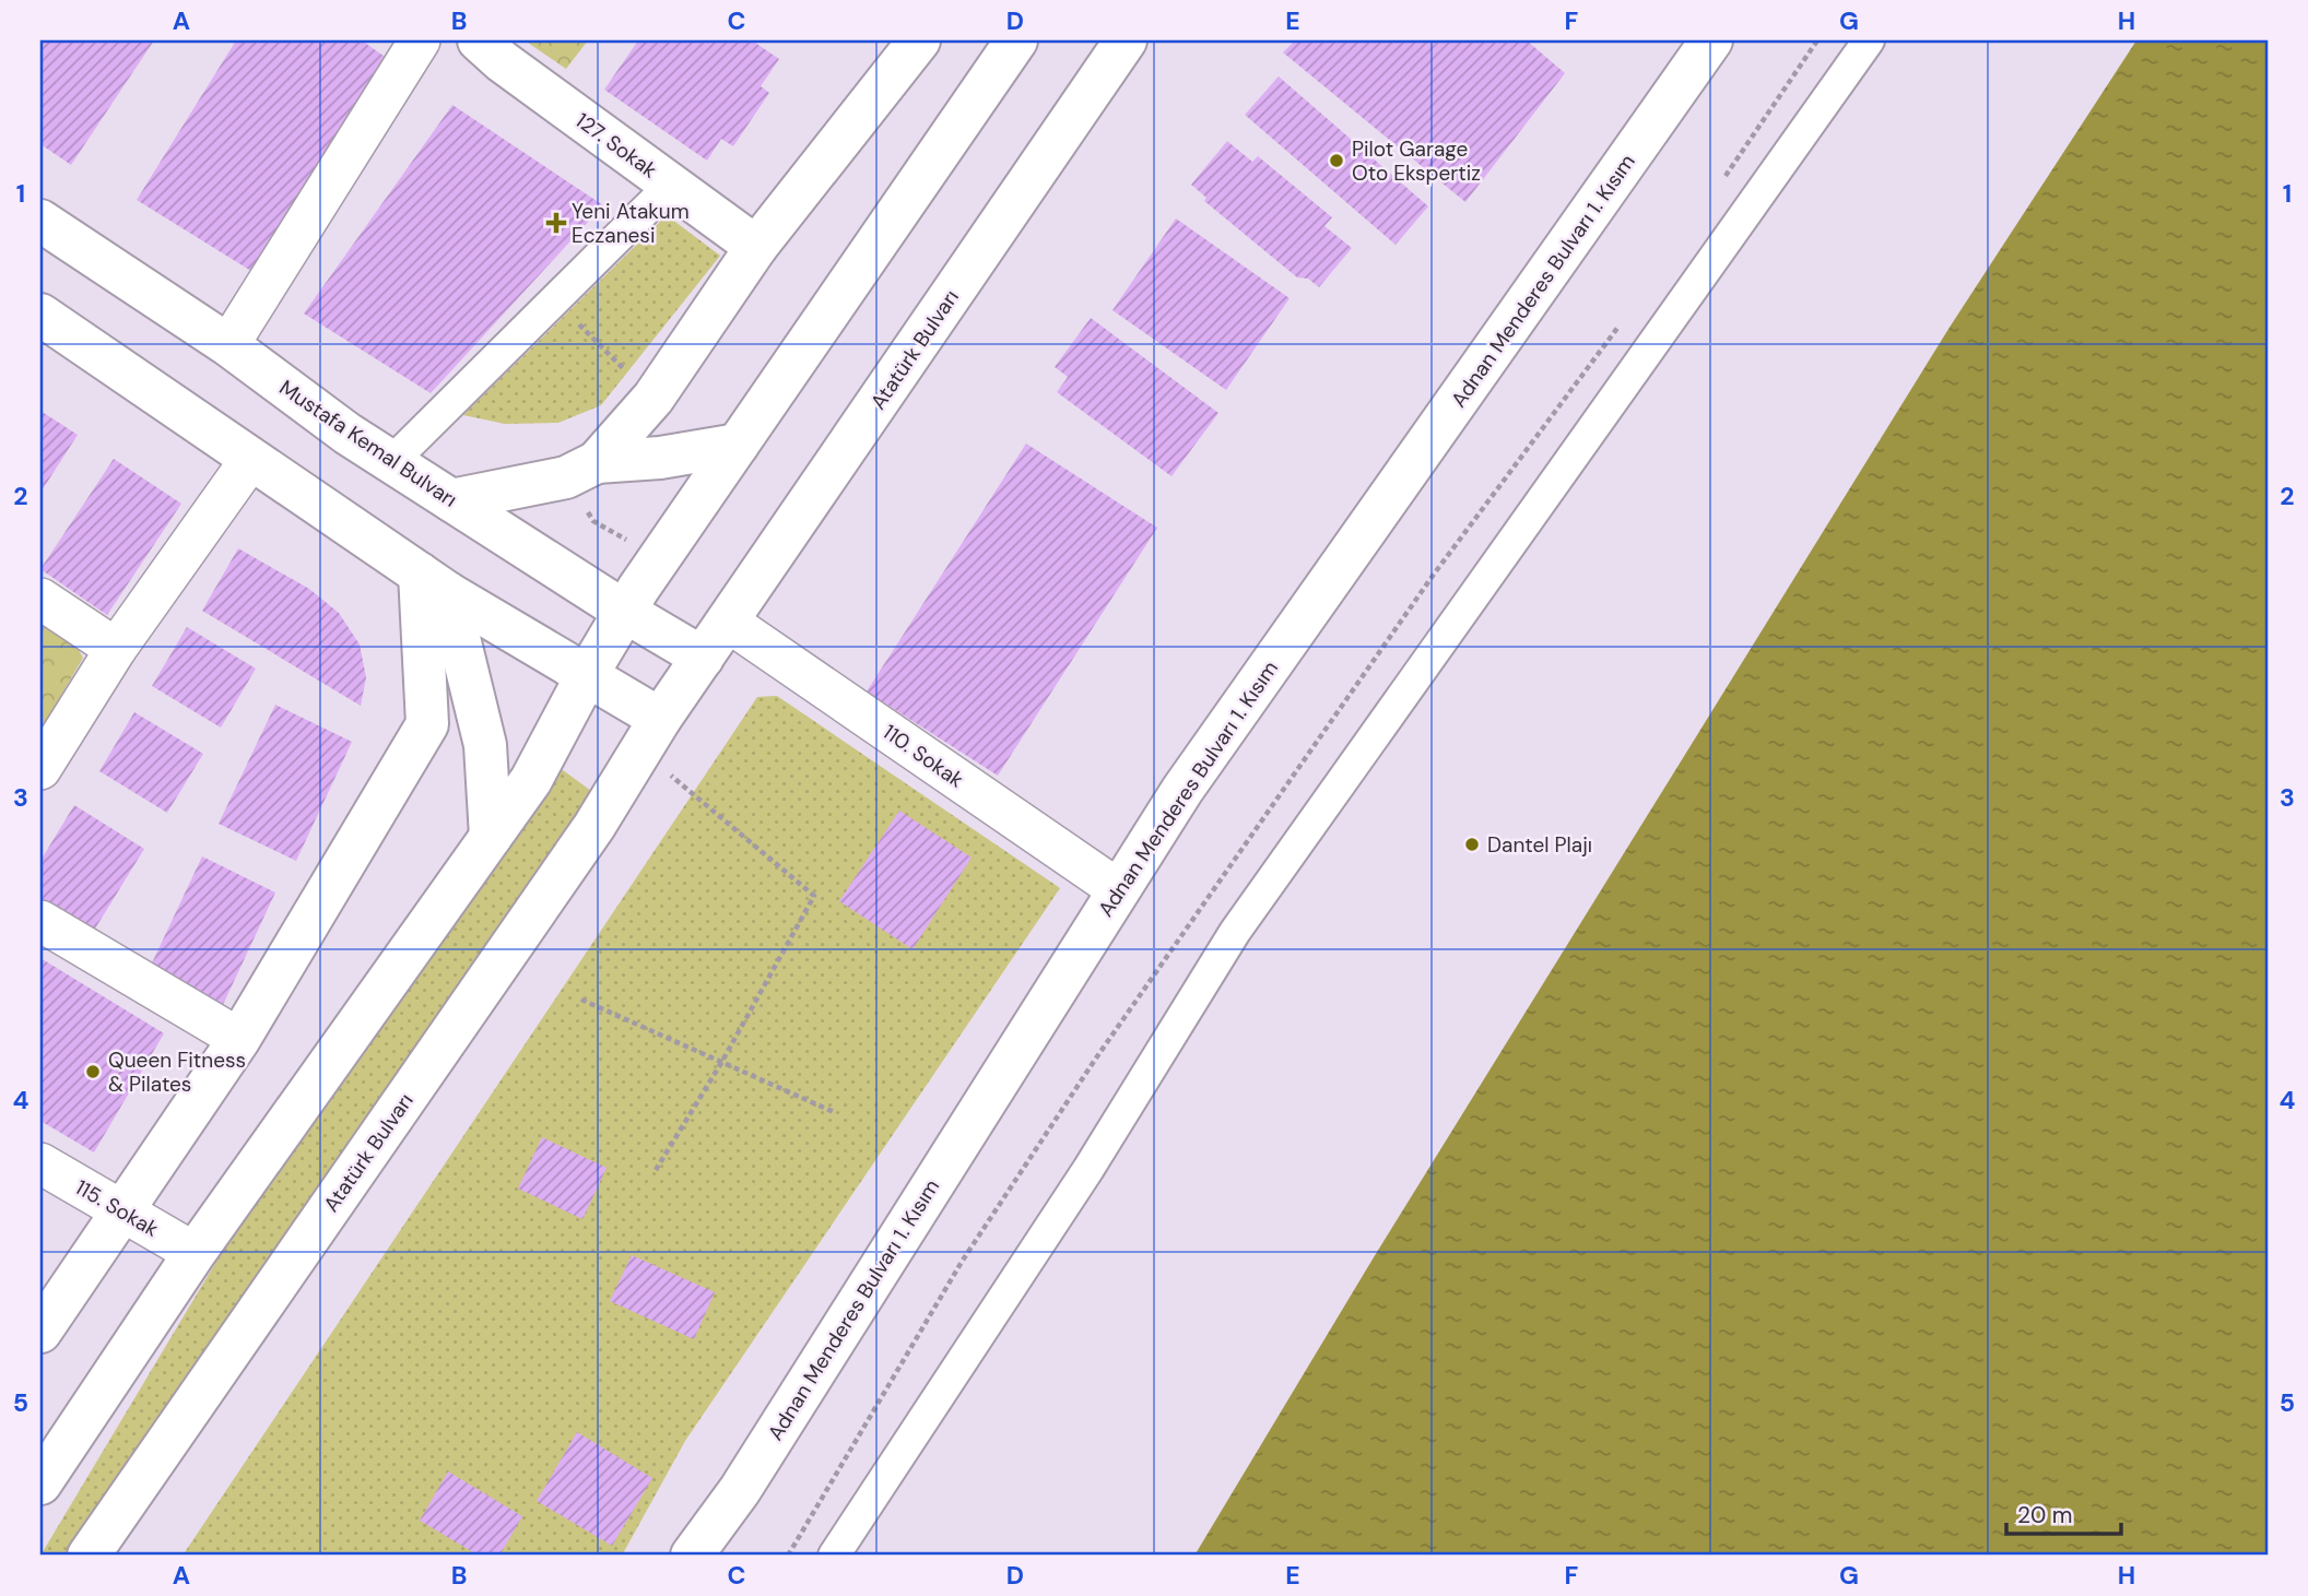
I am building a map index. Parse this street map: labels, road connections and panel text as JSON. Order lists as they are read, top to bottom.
{
  "streets": {
    "main road": [
      "127. Sokak",
      "Adnan Menderes Bulvarı 1. Kısım",
      "Atatürk Bulvarı",
      "Mustafa Kemal Bulvarı"
    ],
    "street": ["110. Sokak", "115. Sokak"]
  },
  "crossings": [
    ["Adnan Menderes Bulvarı 1. Kısım", "110. Sokak"],
    ["Atatürk Bulvarı", "Mustafa Kemal Bulvarı"],
    ["Atatürk Bulvarı", "110. Sokak"]
  ],
  "places": {
    "other": ["Pilot Garage Oto Ekspertiz", "Dantel Plajı", "Queen Fitness & Pilates"],
    "health": ["Yeni Atakum Eczanesi"]
  },
  "scale_bar": "20 m",
  "grid": {
    "columns": [
      "A",
      "B",
      "C",
      "D",
      "E",
      "F",
      "G",
      "H"
    ],
    "rows": [
      "1",
      "2",
      "3",
      "4",
      "5"
    ]
  }
}
